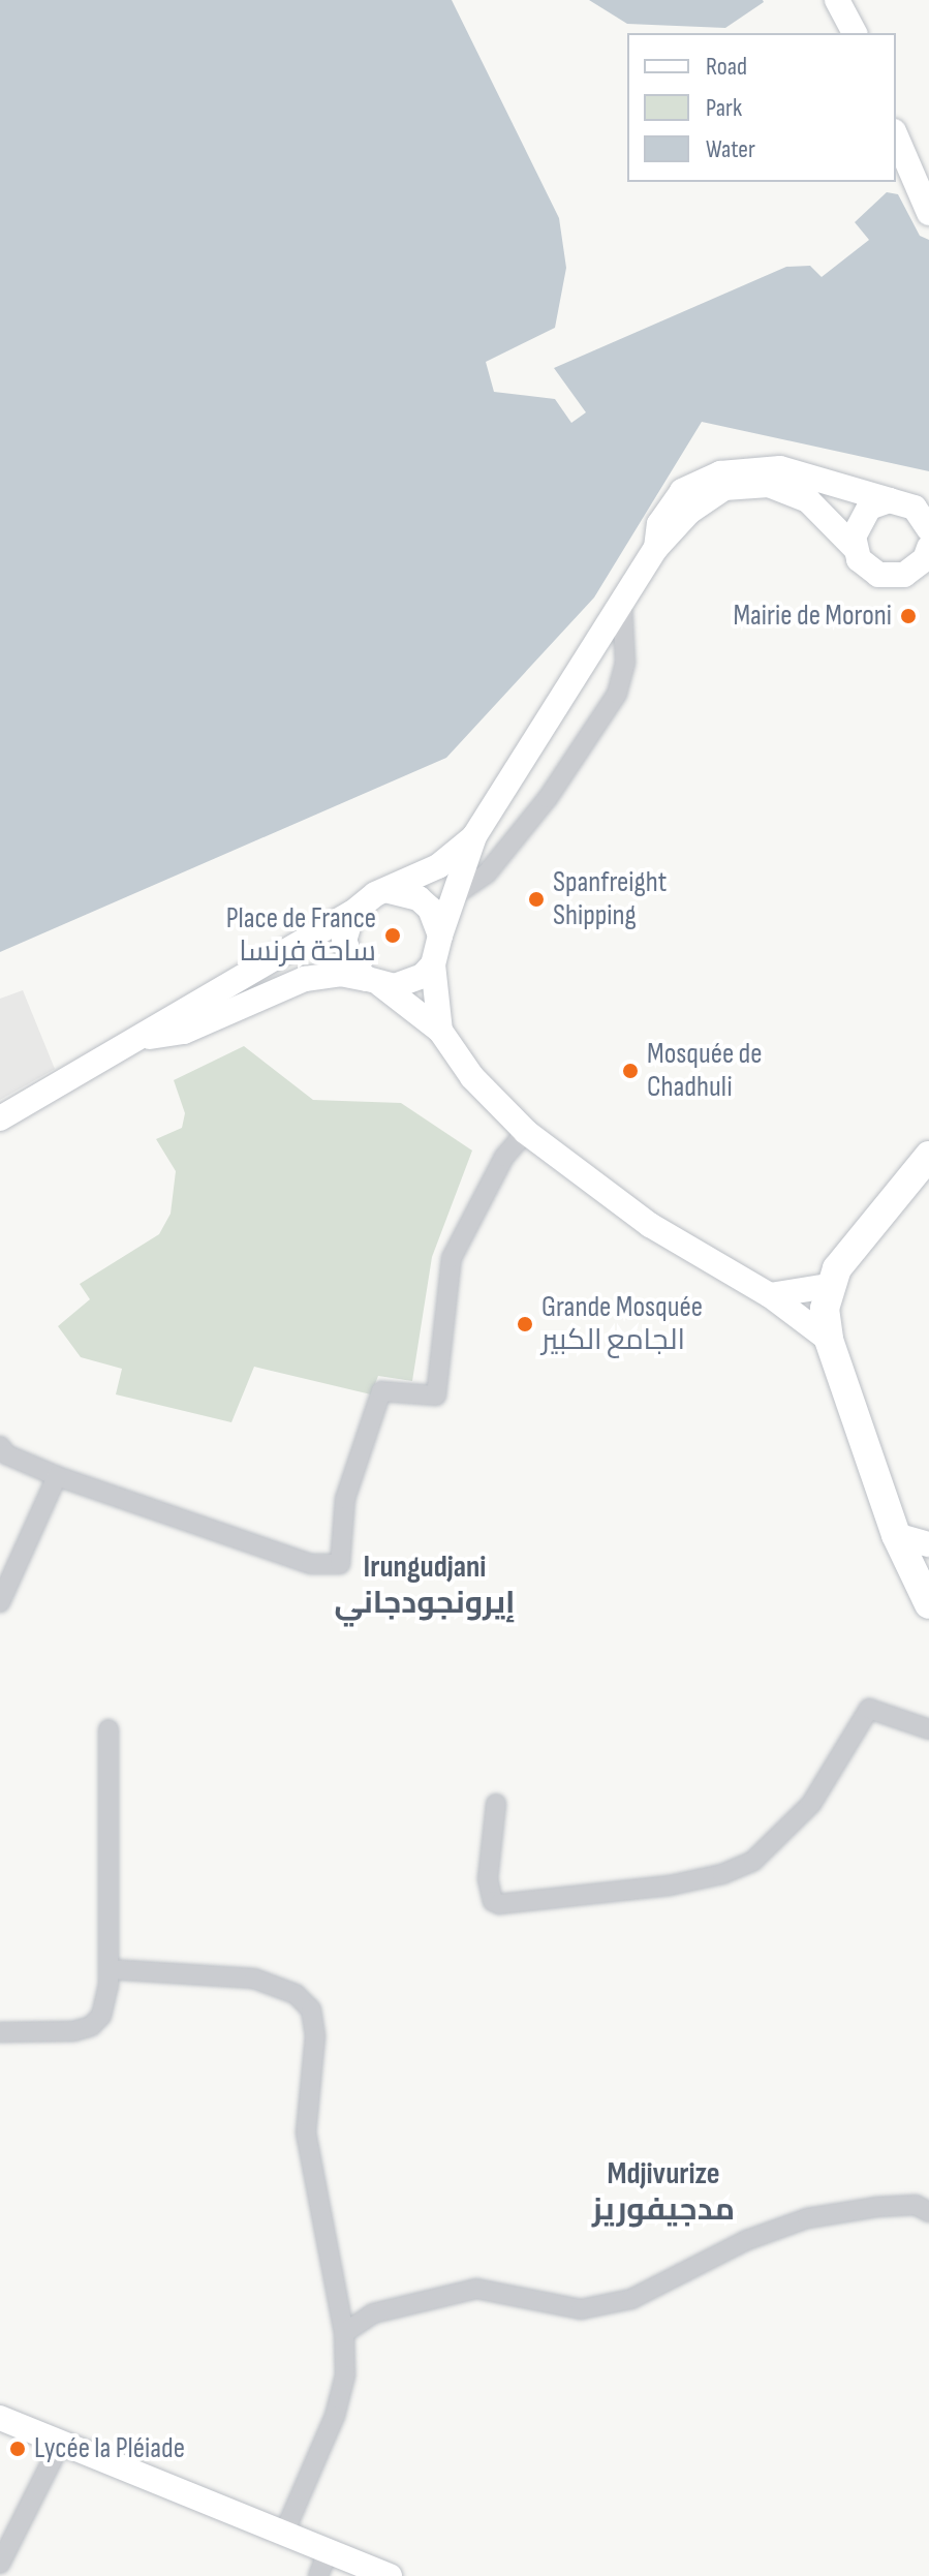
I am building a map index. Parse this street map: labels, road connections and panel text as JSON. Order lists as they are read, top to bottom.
{
  "districts": ["Irungudjani إيرونجودجاني", "Mdjivurize مدجيفوريز"],
  "places": [
    "Mairie de Moroni",
    "Spanfreight Shipping",
    "Place de France ساحة فرنسا",
    "Mosquée de Chadhuli",
    "Grande Mosquée الجامع الكبير",
    "Lycée la Pléiade"
  ],
  "legend": ["Road", "Park", "Water"]
}
